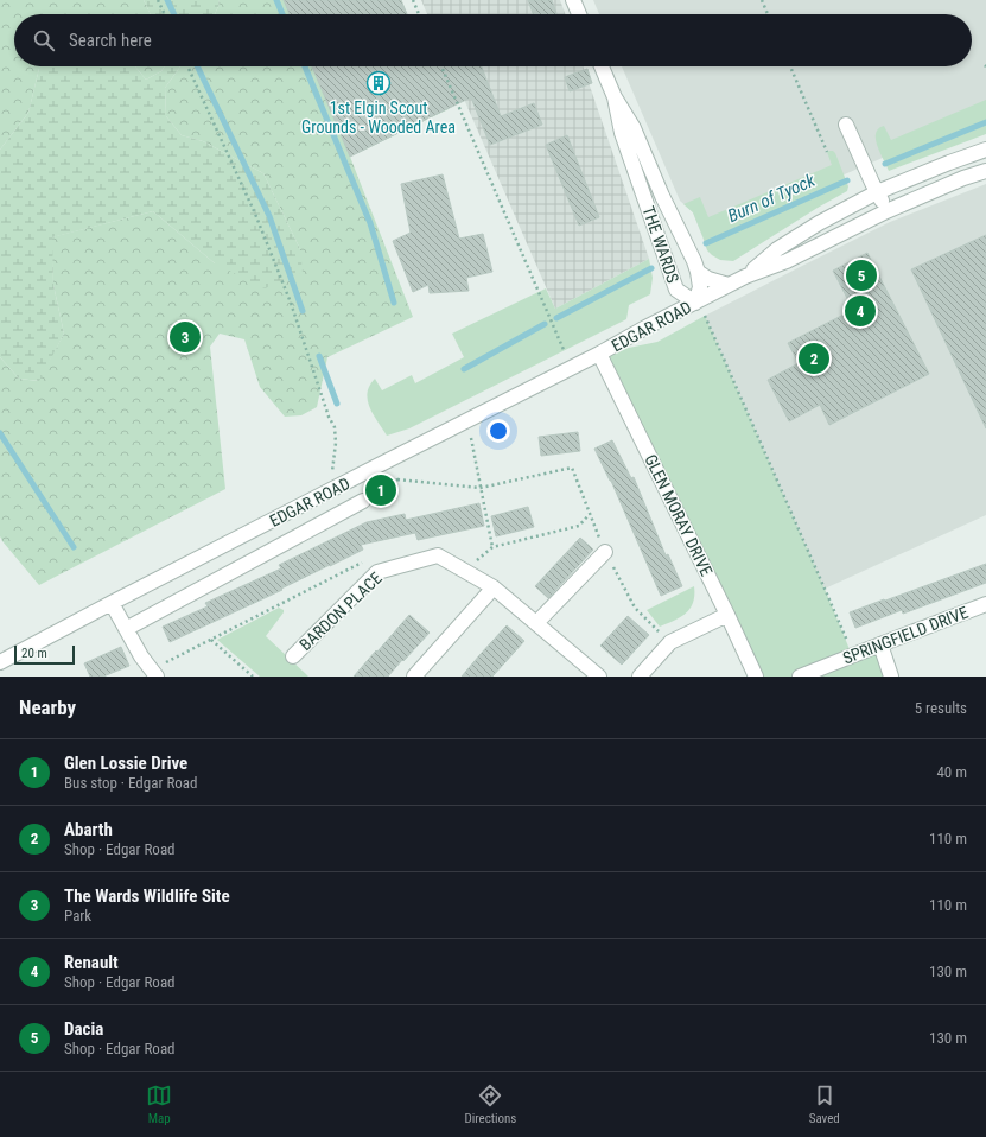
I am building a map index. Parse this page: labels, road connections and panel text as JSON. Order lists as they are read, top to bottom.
{
  "streets": {
    "street": [
      "THE WARDS",
      "EDGAR ROAD",
      "GLEN MORAY DRIVE",
      "BARDON PLACE",
      "SPRINGFIELD DRIVE"
    ]
  },
  "crossings": [
    ["THE WARDS", "EDGAR ROAD"],
    ["EDGAR ROAD", "GLEN MORAY DRIVE"]
  ],
  "water": ["Burn of Tyock"],
  "places": {
    "building": ["1st Elgin Scout Grounds - Wooded Area"]
  },
  "scale_bar": "20 m",
  "page": {
    "search": "Search here",
    "pins": [
      "5",
      "4",
      "3",
      "2",
      "1"
    ],
    "scale": "20 m",
    "heading": ["Nearby", "5 results"],
    "list": [
      {
        "mark": "1",
        "name": "Glen Lossie Drive",
        "note": "Bus stop · Edgar Road",
        "value": "40 m"
      },
      {
        "mark": "2",
        "name": "Abarth",
        "note": "Shop · Edgar Road",
        "value": "110 m"
      },
      {
        "mark": "3",
        "name": "The Wards Wildlife Site",
        "note": "Park",
        "value": "110 m"
      },
      {
        "mark": "4",
        "name": "Renault",
        "note": "Shop · Edgar Road",
        "value": "130 m"
      },
      {
        "mark": "5",
        "name": "Dacia",
        "note": "Shop · Edgar Road",
        "value": "130 m"
      }
    ],
    "nav": ["Map", "Directions", "Saved"]
  }
}
